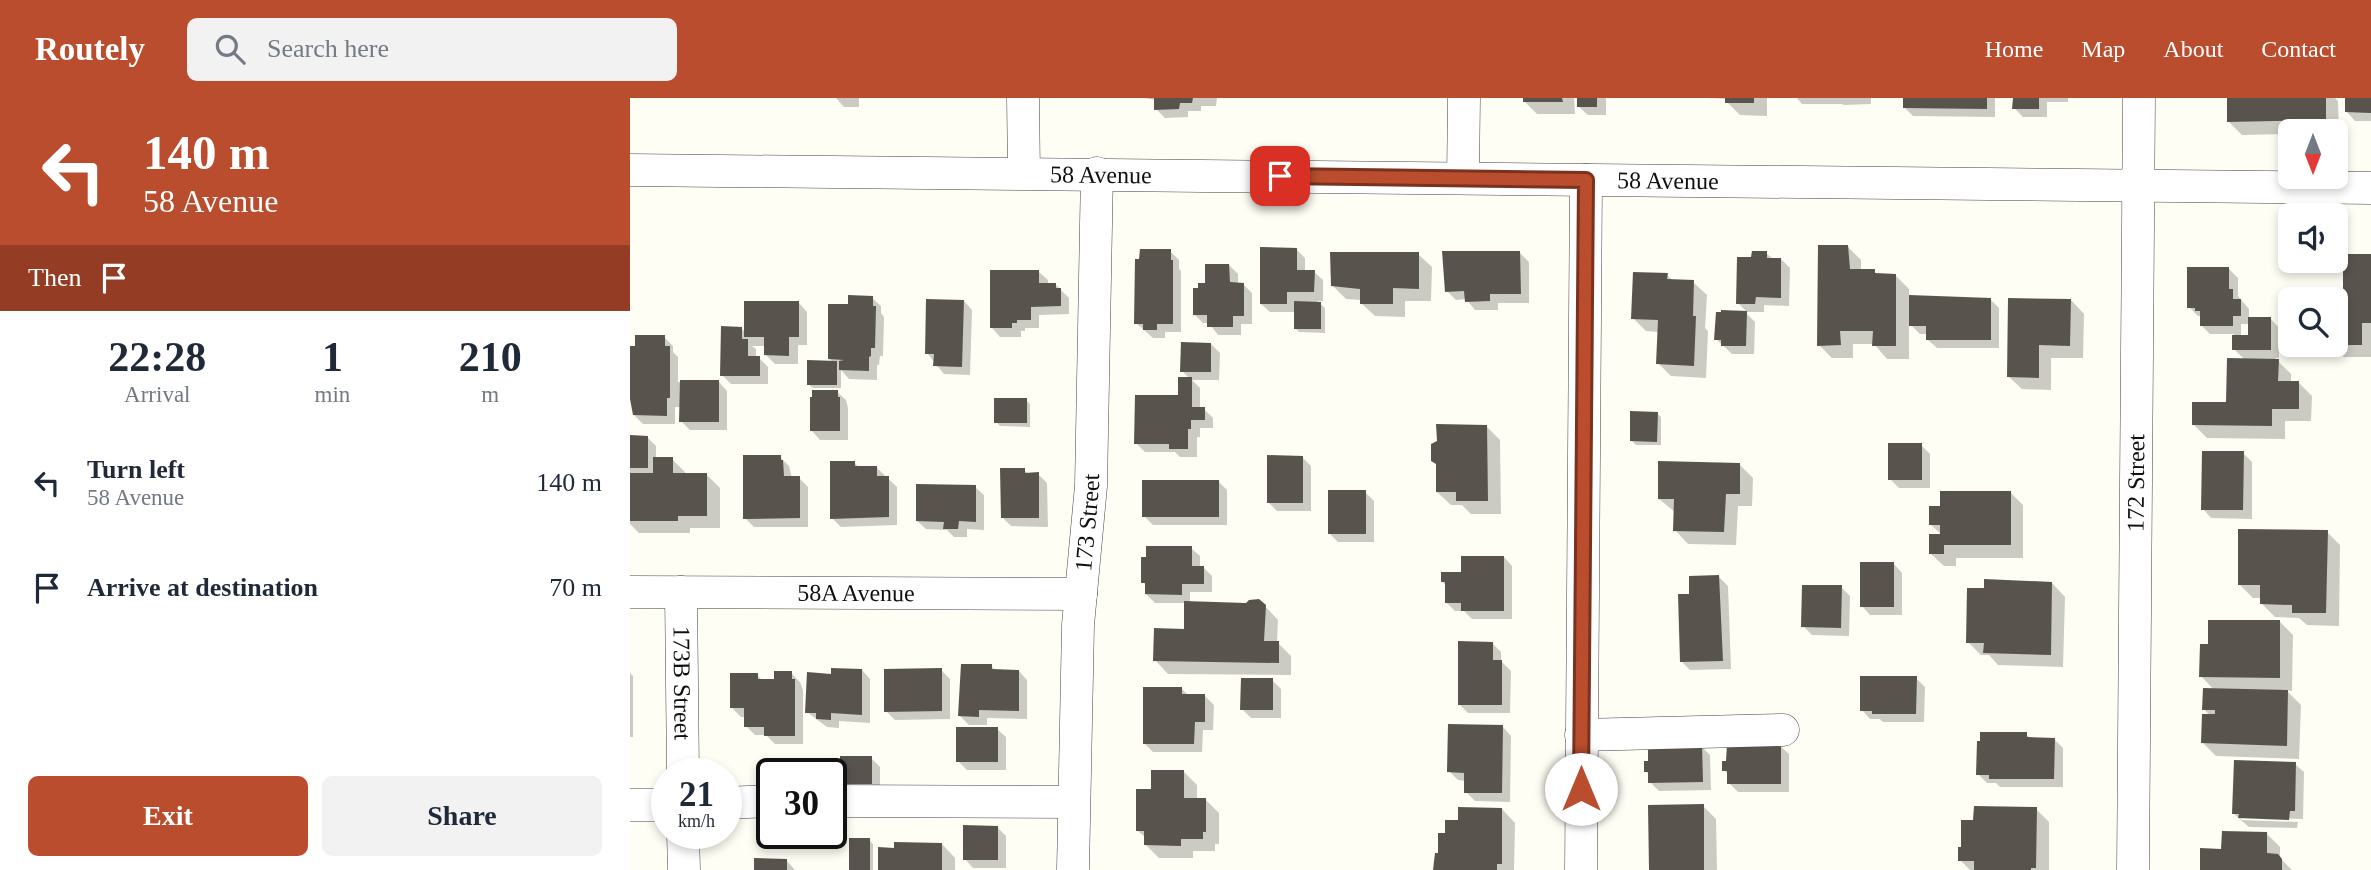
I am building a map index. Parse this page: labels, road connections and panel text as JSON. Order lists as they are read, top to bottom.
{
  "streets": {
    "street": [
      "58 Avenue",
      "172 Street",
      "173 Street",
      "58A Avenue",
      "173B Street"
    ]
  },
  "crossings": [
    ["58 Avenue", "172 Street"],
    ["58 Avenue", "173 Street"],
    ["173 Street", "58A Avenue"],
    ["58A Avenue", "173B Street"]
  ],
  "north": "bottom",
  "page": {
    "header": "Routely",
    "search": "Search here",
    "nav": [
      "Home",
      "Map",
      "About",
      "Contact"
    ],
    "turn": ["140 m", "58 Avenue"],
    "then": "Then",
    "eta": [
      "22:28",
      "Arrival",
      "1",
      "min",
      "210",
      "m"
    ],
    "list": [
      {
        "name": "Turn left",
        "note": "58 Avenue",
        "value": "140 m"
      },
      {
        "name": "Arrive at destination",
        "value": "70 m"
      }
    ],
    "speed": "21 km/h",
    "limit": "30",
    "buttons": ["Exit", "Share"]
  }
}
